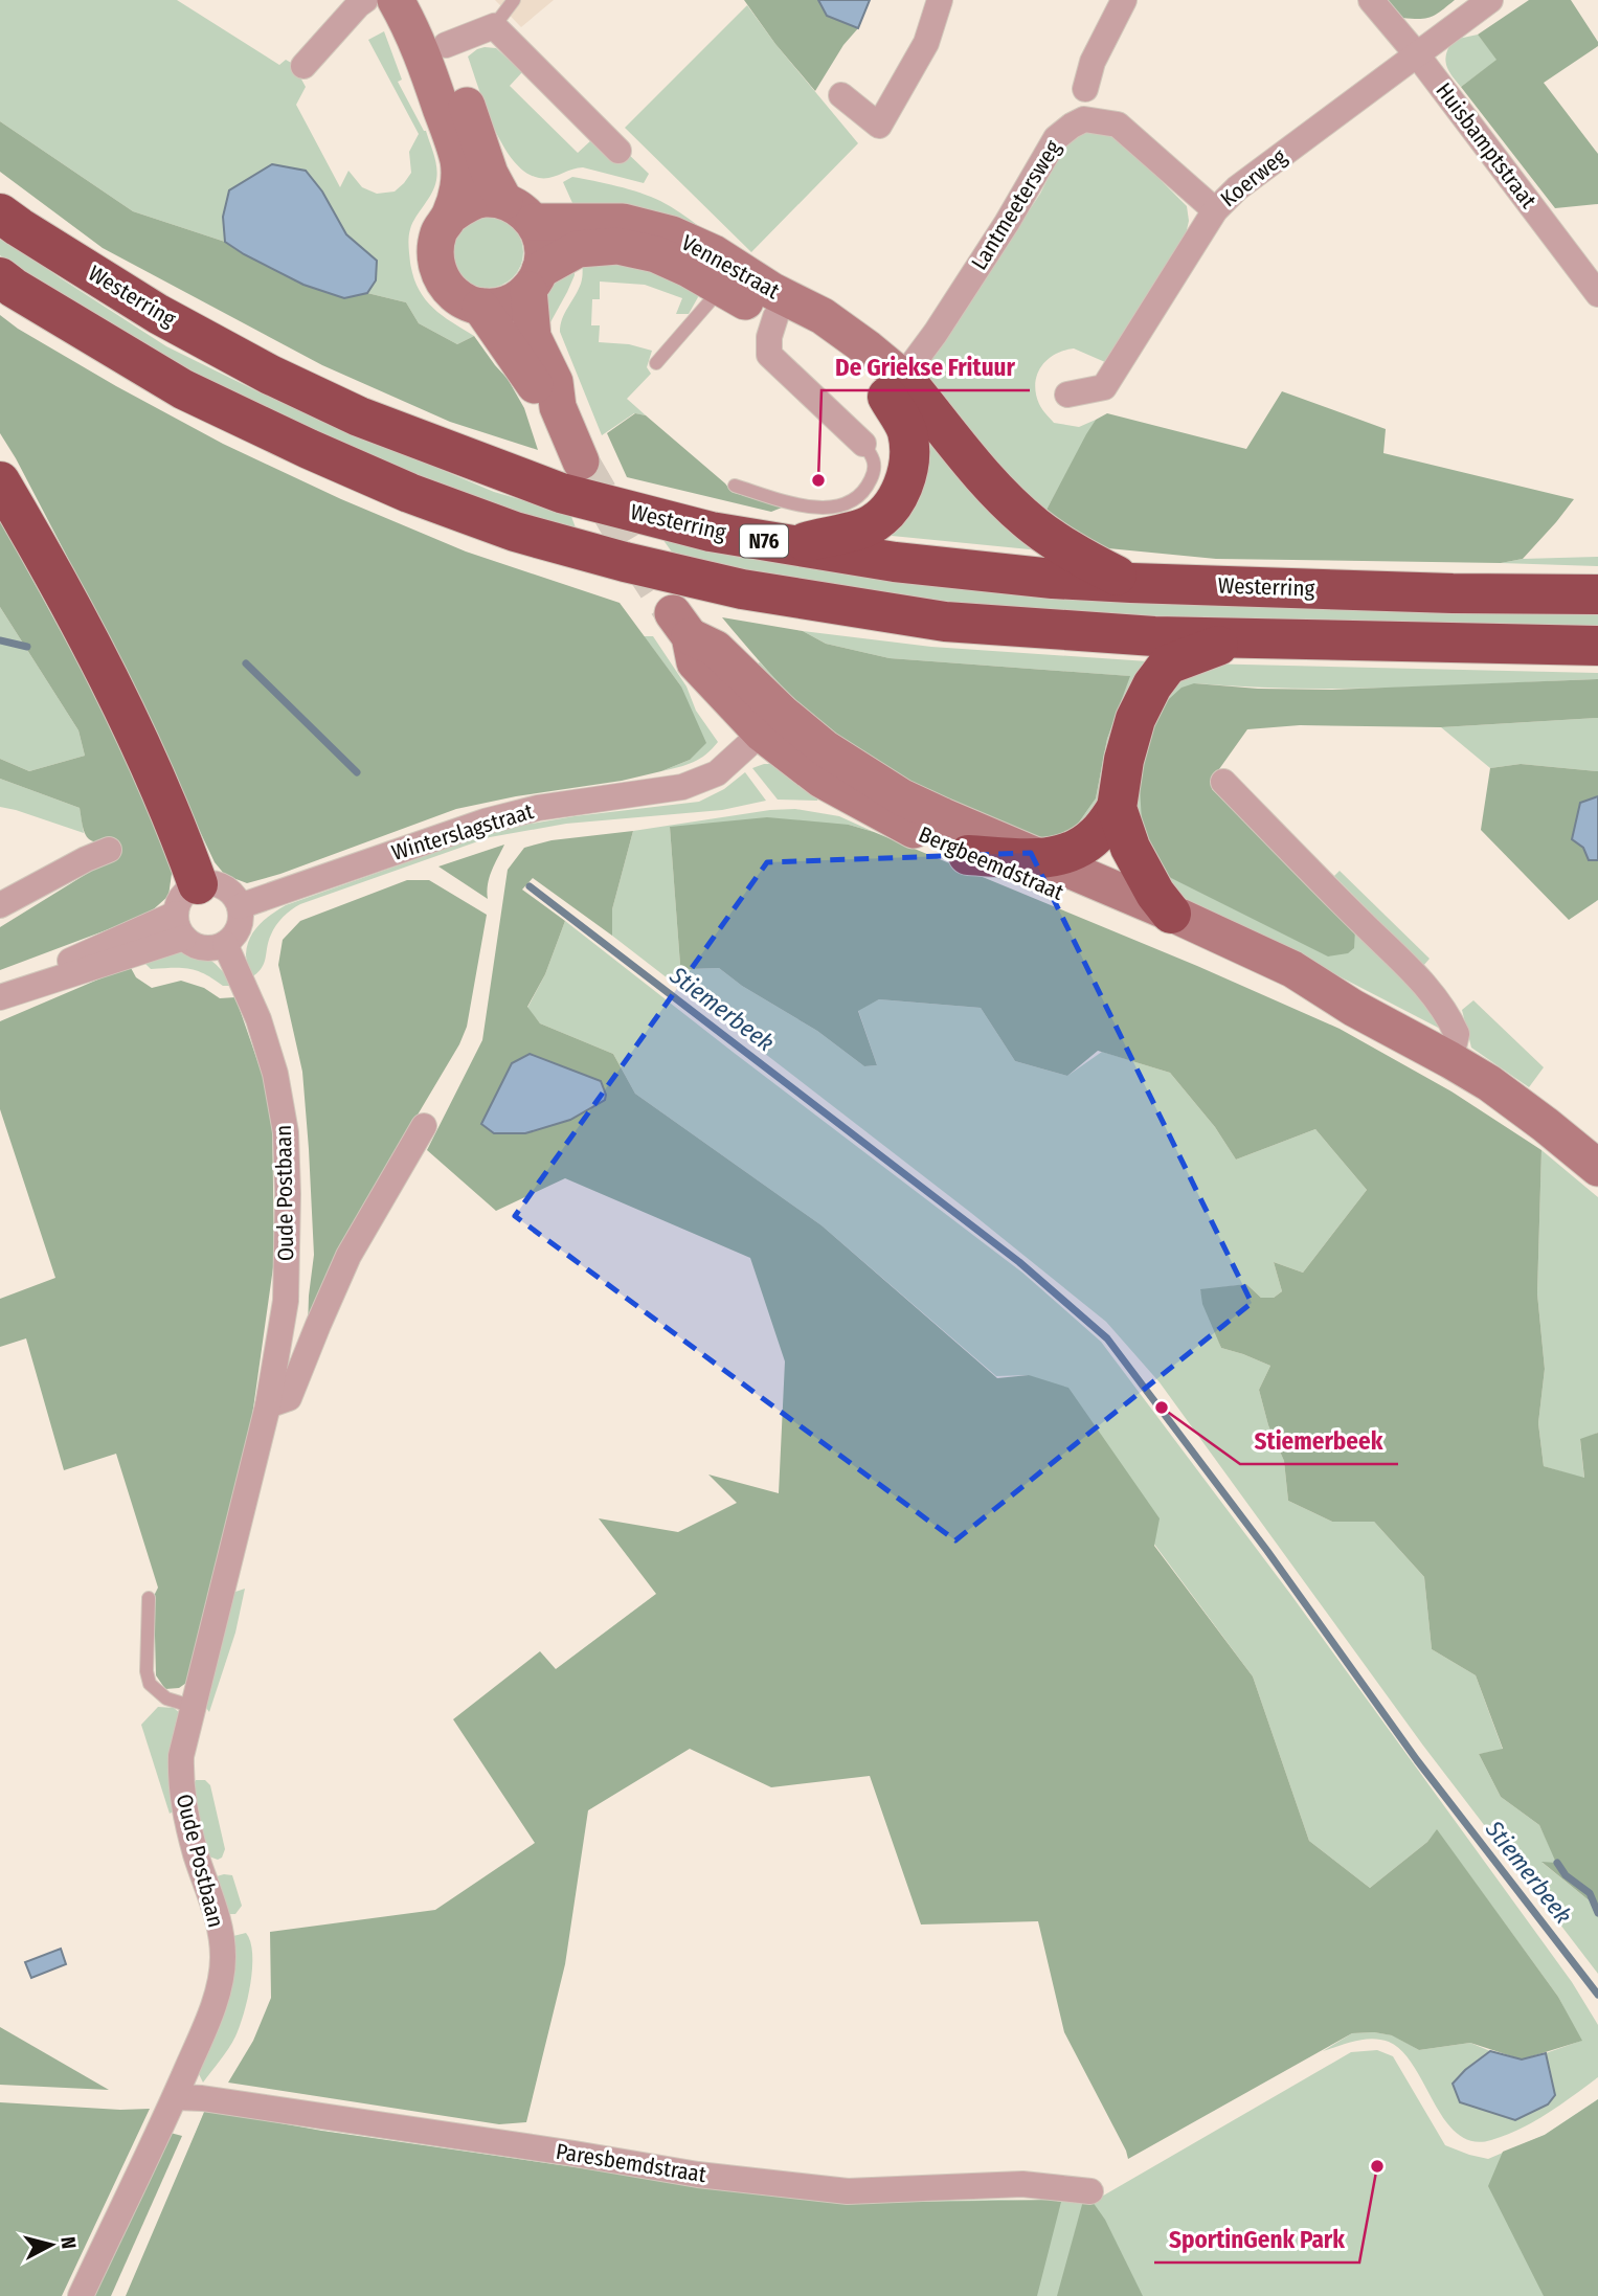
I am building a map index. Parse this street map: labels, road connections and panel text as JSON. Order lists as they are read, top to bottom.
{
  "streets": {
    "highway": ["Westerring", "N76"],
    "street": [
      "Huisbamptstraat",
      "Koerweg",
      "Lantmeetersweg",
      "Vennestraat",
      "Winterslagstraat",
      "Bergbeemdstraat",
      "Oude Postbaan",
      "Paresbemdstraat"
    ]
  },
  "crossings": [
    ["Huisbamptstraat", "Koerweg"],
    ["Koerweg", "Lantmeetersweg"],
    ["Lantmeetersweg", "Vennestraat"],
    ["Winterslagstraat", "Bergbeemdstraat"],
    ["Winterslagstraat", "Oude Postbaan"],
    ["Oude Postbaan", "Paresbemdstraat"]
  ],
  "water": ["Stiemerbeek"],
  "places": ["De Griekse Frituur", "Stiemerbeek", "SportinGenk Park"],
  "north": "right"
}
